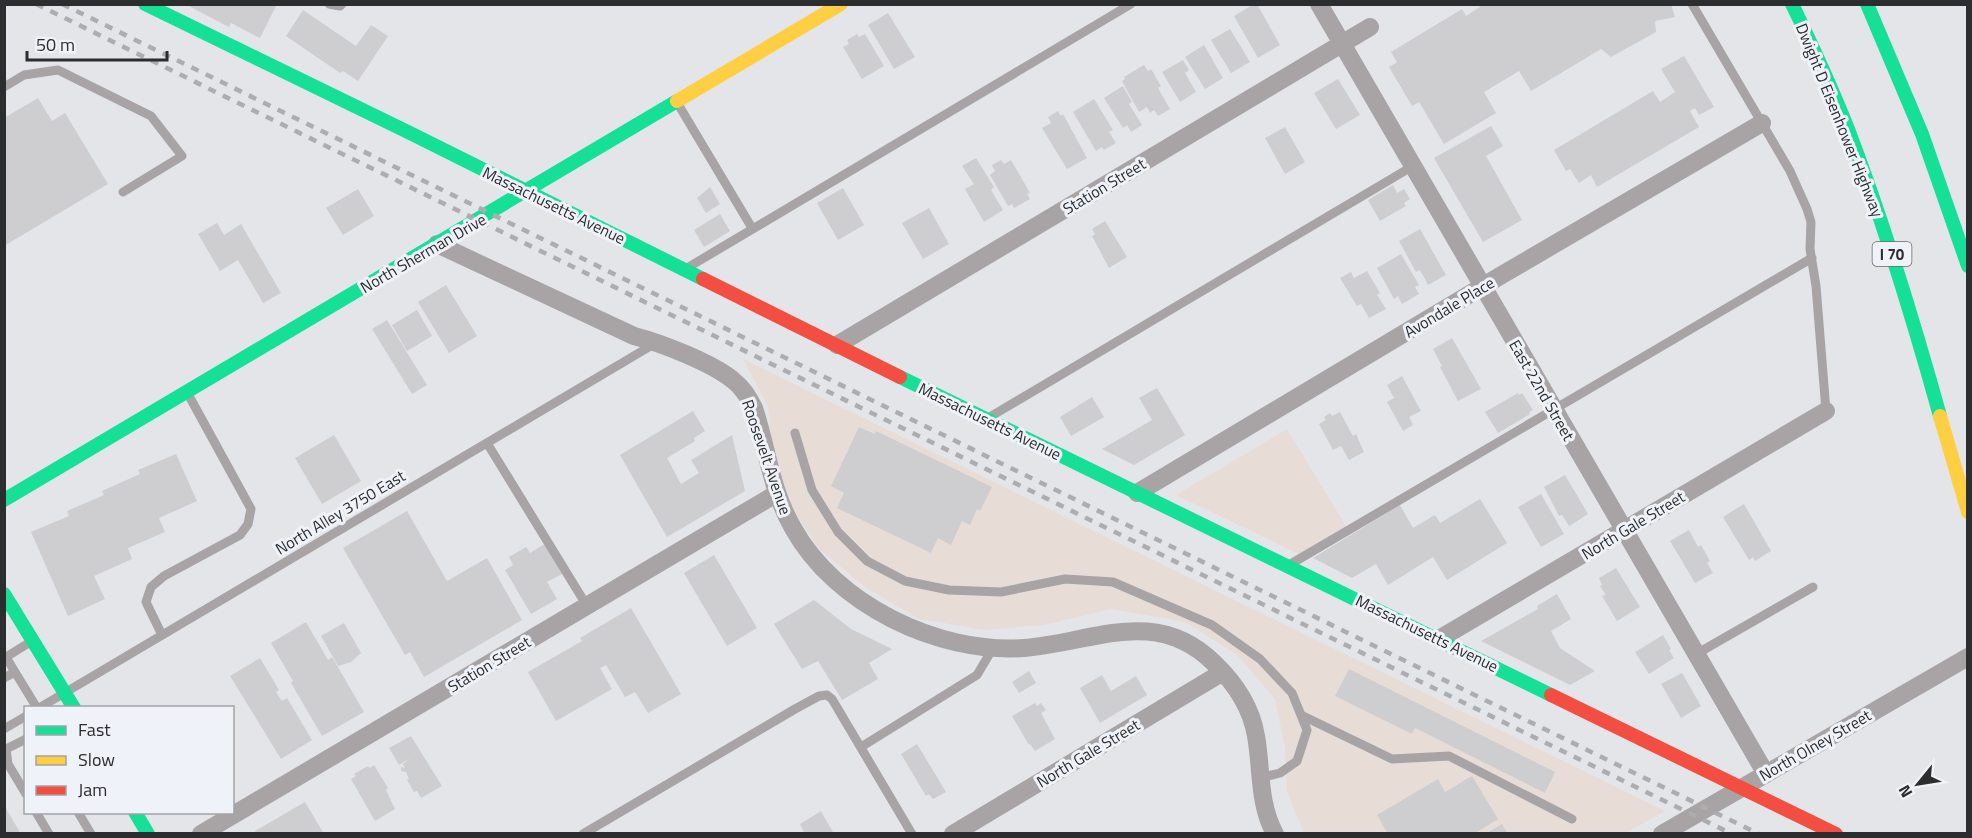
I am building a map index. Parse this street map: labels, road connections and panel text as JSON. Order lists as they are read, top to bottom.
{
  "streets": {
    "main road": [
      "Dwight D Eisenhower Highway",
      "Massachusetts Avenue",
      "North Sherman Drive",
      "I 70"
    ],
    "street": [
      "Station Street",
      "Avondale Place",
      "East 22nd Street",
      "Roosevelt Avenue",
      "North Gale Street",
      "North Olney Street"
    ],
    "lane": ["North Alley 3750 East"]
  },
  "crossings": [
    ["Station Street", "Massachusetts Avenue"],
    ["Station Street", "East 22nd Street"],
    ["Station Street", "Roosevelt Avenue"],
    ["Massachusetts Avenue", "North Sherman Drive"],
    ["Massachusetts Avenue", "Avondale Place"],
    ["Massachusetts Avenue", "North Gale Street"],
    ["Massachusetts Avenue", "North Olney Street"],
    ["North Sherman Drive", "Roosevelt Avenue"],
    ["Avondale Place", "East 22nd Street"],
    ["East 22nd Street", "North Gale Street"],
    ["East 22nd Street", "North Olney Street"],
    ["Roosevelt Avenue", "North Alley 3750 East"],
    ["Roosevelt Avenue", "North Gale Street"]
  ],
  "legend": ["Fast", "Slow", "Jam"],
  "scale_bar": "50 m",
  "north": "bottom left"
}
